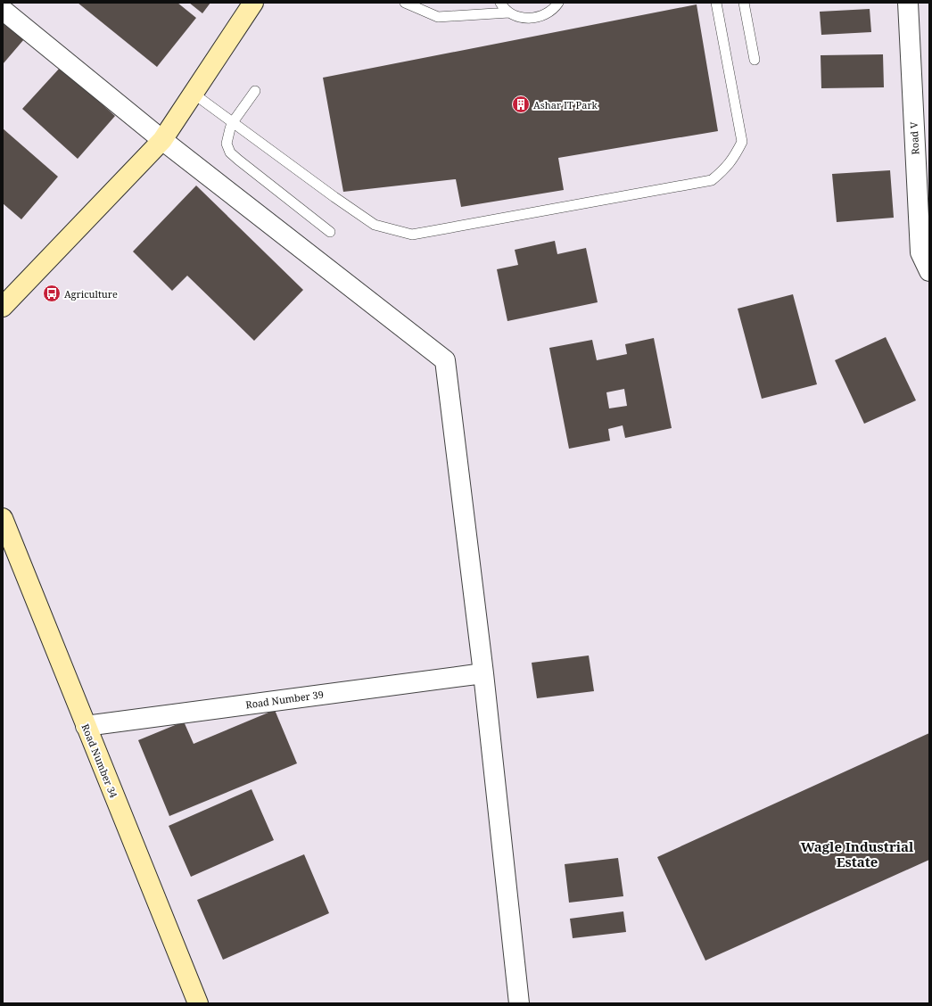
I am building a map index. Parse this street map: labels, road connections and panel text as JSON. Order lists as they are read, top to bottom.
{
  "streets": {
    "street": ["Road V", "Road Number 39", "Road Number 34"]
  },
  "crossings": [
    ["Road Number 39", "Road Number 34"]
  ],
  "districts": ["Wagle Industrial Estate"],
  "places": {
    "building": ["Ashar IT Park"],
    "bus stop": ["Agriculture"]
  }
}
